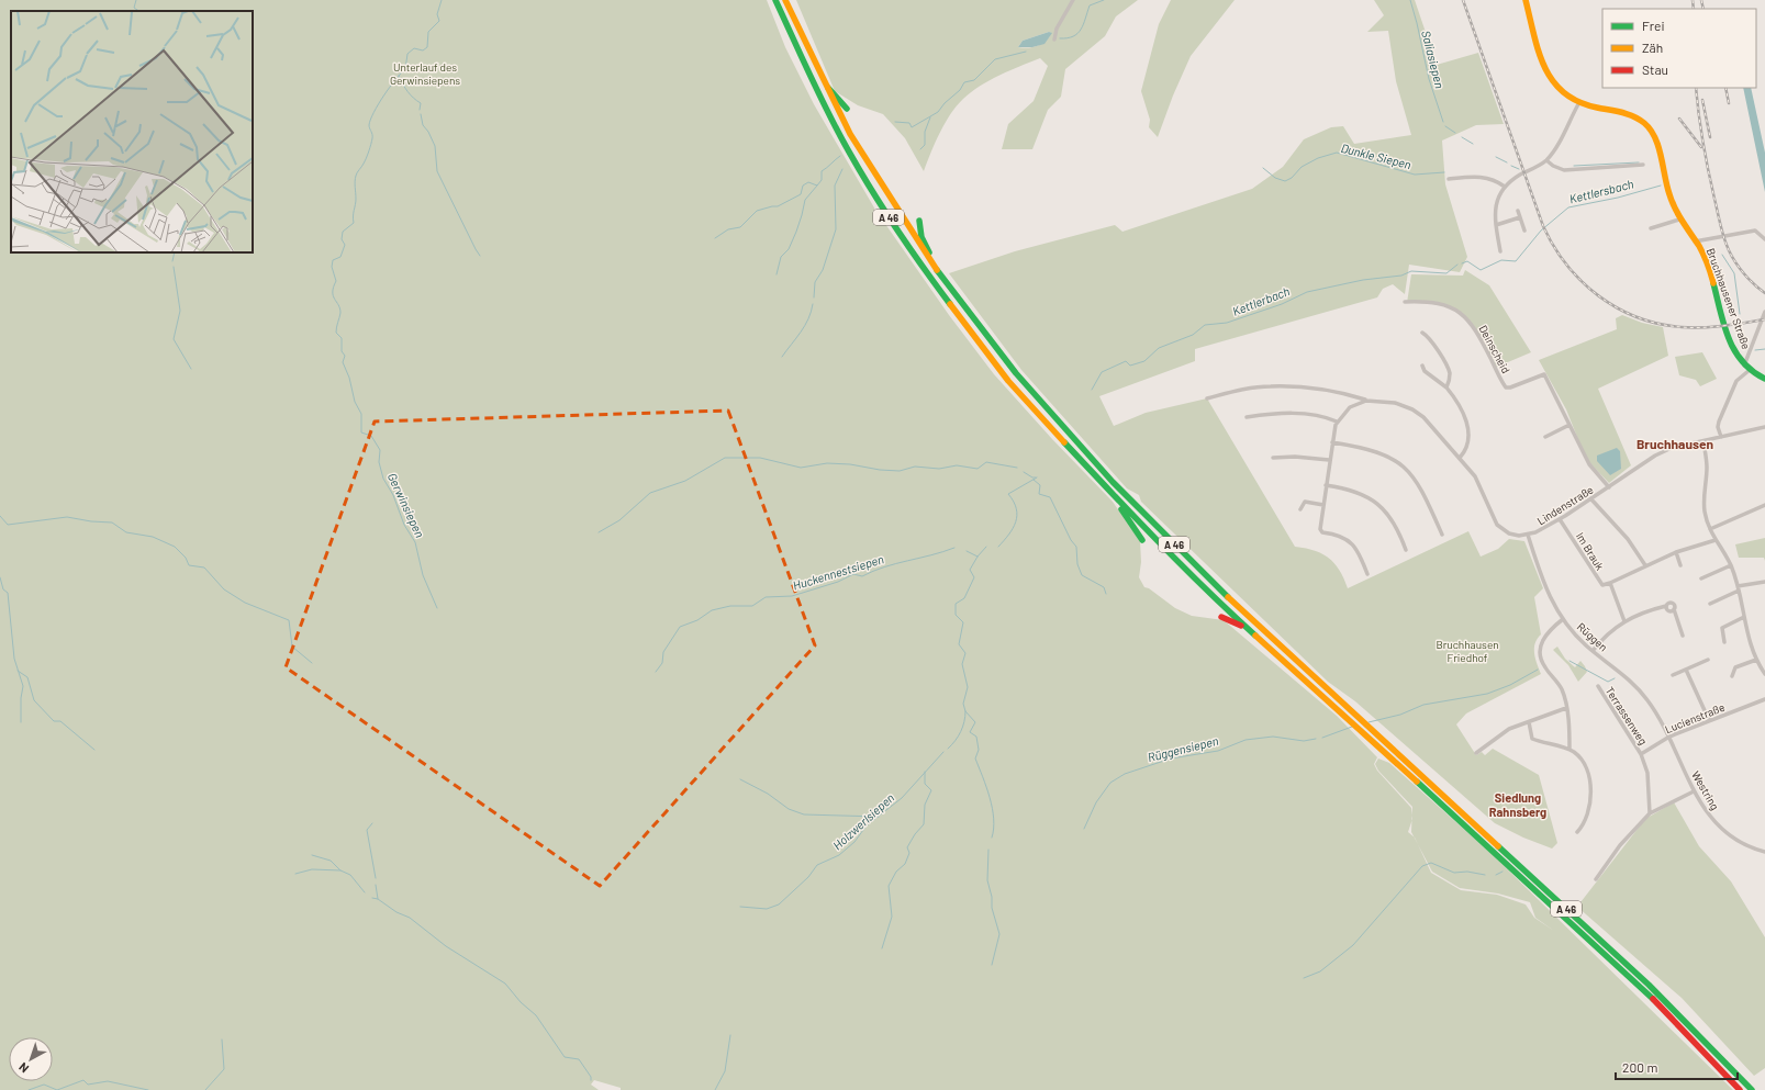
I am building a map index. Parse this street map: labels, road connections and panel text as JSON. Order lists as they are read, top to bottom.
{
  "streets": {
    "main road": ["A 46", "Bruchhausener Straße"],
    "street": [
      "Deinscheid",
      "Lindenstraße",
      "Im Brauk",
      "Rüggen",
      "Terrassenweg",
      "Lucienstraße",
      "Westring"
    ]
  },
  "crossings": [
    ["Lindenstraße", "Im Brauk"],
    ["Lindenstraße", "Rüggen"],
    ["Rüggen", "Lucienstraße"],
    ["Rüggen", "Westring"],
    ["Terrassenweg", "Lucienstraße"],
    ["Lucienstraße", "Westring"]
  ],
  "districts": ["Bruchhausen", "Siedlung Rahnsberg"],
  "water": [
    "Saliasiepen",
    "Dunkle Siepen",
    "Kettlersbach",
    "Kettlerbach",
    "Gerwinsiepen",
    "Huckennestsiepen",
    "Rüggensiepen",
    "Holzwerlsiepen"
  ],
  "parks": ["Unterlauf des Gerwinsiepens", "Bruchhausen Friedhof"],
  "legend": ["Frei", "Zäh", "Stau"],
  "scale_bar": "200 m",
  "north": "bottom left"
}
